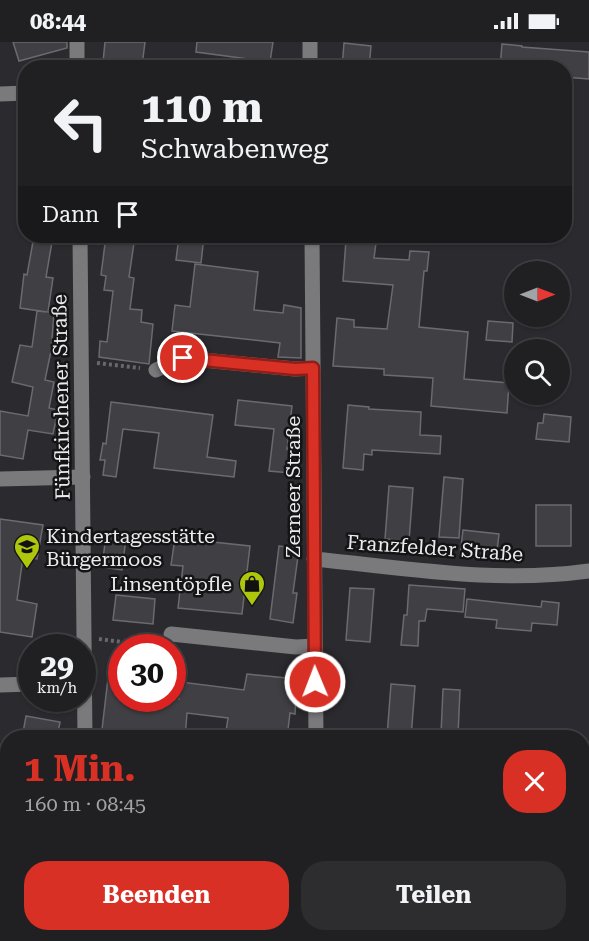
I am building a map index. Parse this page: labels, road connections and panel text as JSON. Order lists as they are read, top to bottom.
{
  "streets": {
    "street": ["Fünfkirchener Straße", "Zerneer Straße", "Franzfelder Straße"]
  },
  "crossings": [
    ["Zerneer Straße", "Franzfelder Straße"]
  ],
  "places": {
    "school or university": ["Kindertagesstätte Bürgermoos"],
    "shop": ["Linsentöpfle"]
  },
  "north": "right",
  "page": {
    "status": "08:44",
    "turn": ["110 m", "Schwabenweg"],
    "then": "Dann",
    "speed": "29 km/h",
    "limit": "30",
    "heading": ["1 Min.", "160 m · 08:45"],
    "buttons": ["Beenden", "Teilen"]
  }
}
